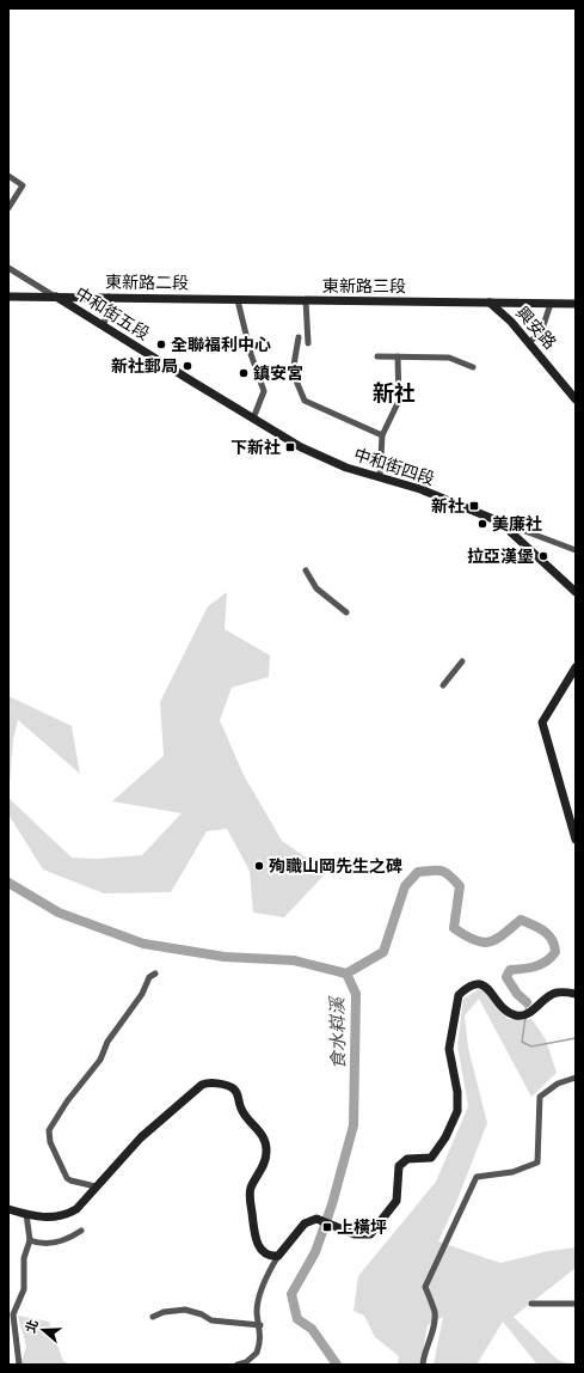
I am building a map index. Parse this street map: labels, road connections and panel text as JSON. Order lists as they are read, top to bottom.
{
  "streets": {
    "street": [
      "東新路二段",
      "東新路三段",
      "中和街五段",
      "興安路",
      "中和街四段"
    ]
  },
  "crossings": [
    ["東新路二段", "東新路三段"],
    ["東新路二段", "中和街五段"],
    ["東新路三段", "興安路"],
    ["中和街五段", "中和街四段"]
  ],
  "districts": ["新社"],
  "water": ["食水嵙溪"],
  "places": {
    "other": [
      "全聯福利中心",
      "新社郵局",
      "鎮安宮",
      "美廉社",
      "拉亞漢堡",
      "殉職山岡先生之碑"
    ],
    "transit": ["下新社", "新社", "上橫坪"]
  },
  "north": "left"
}
